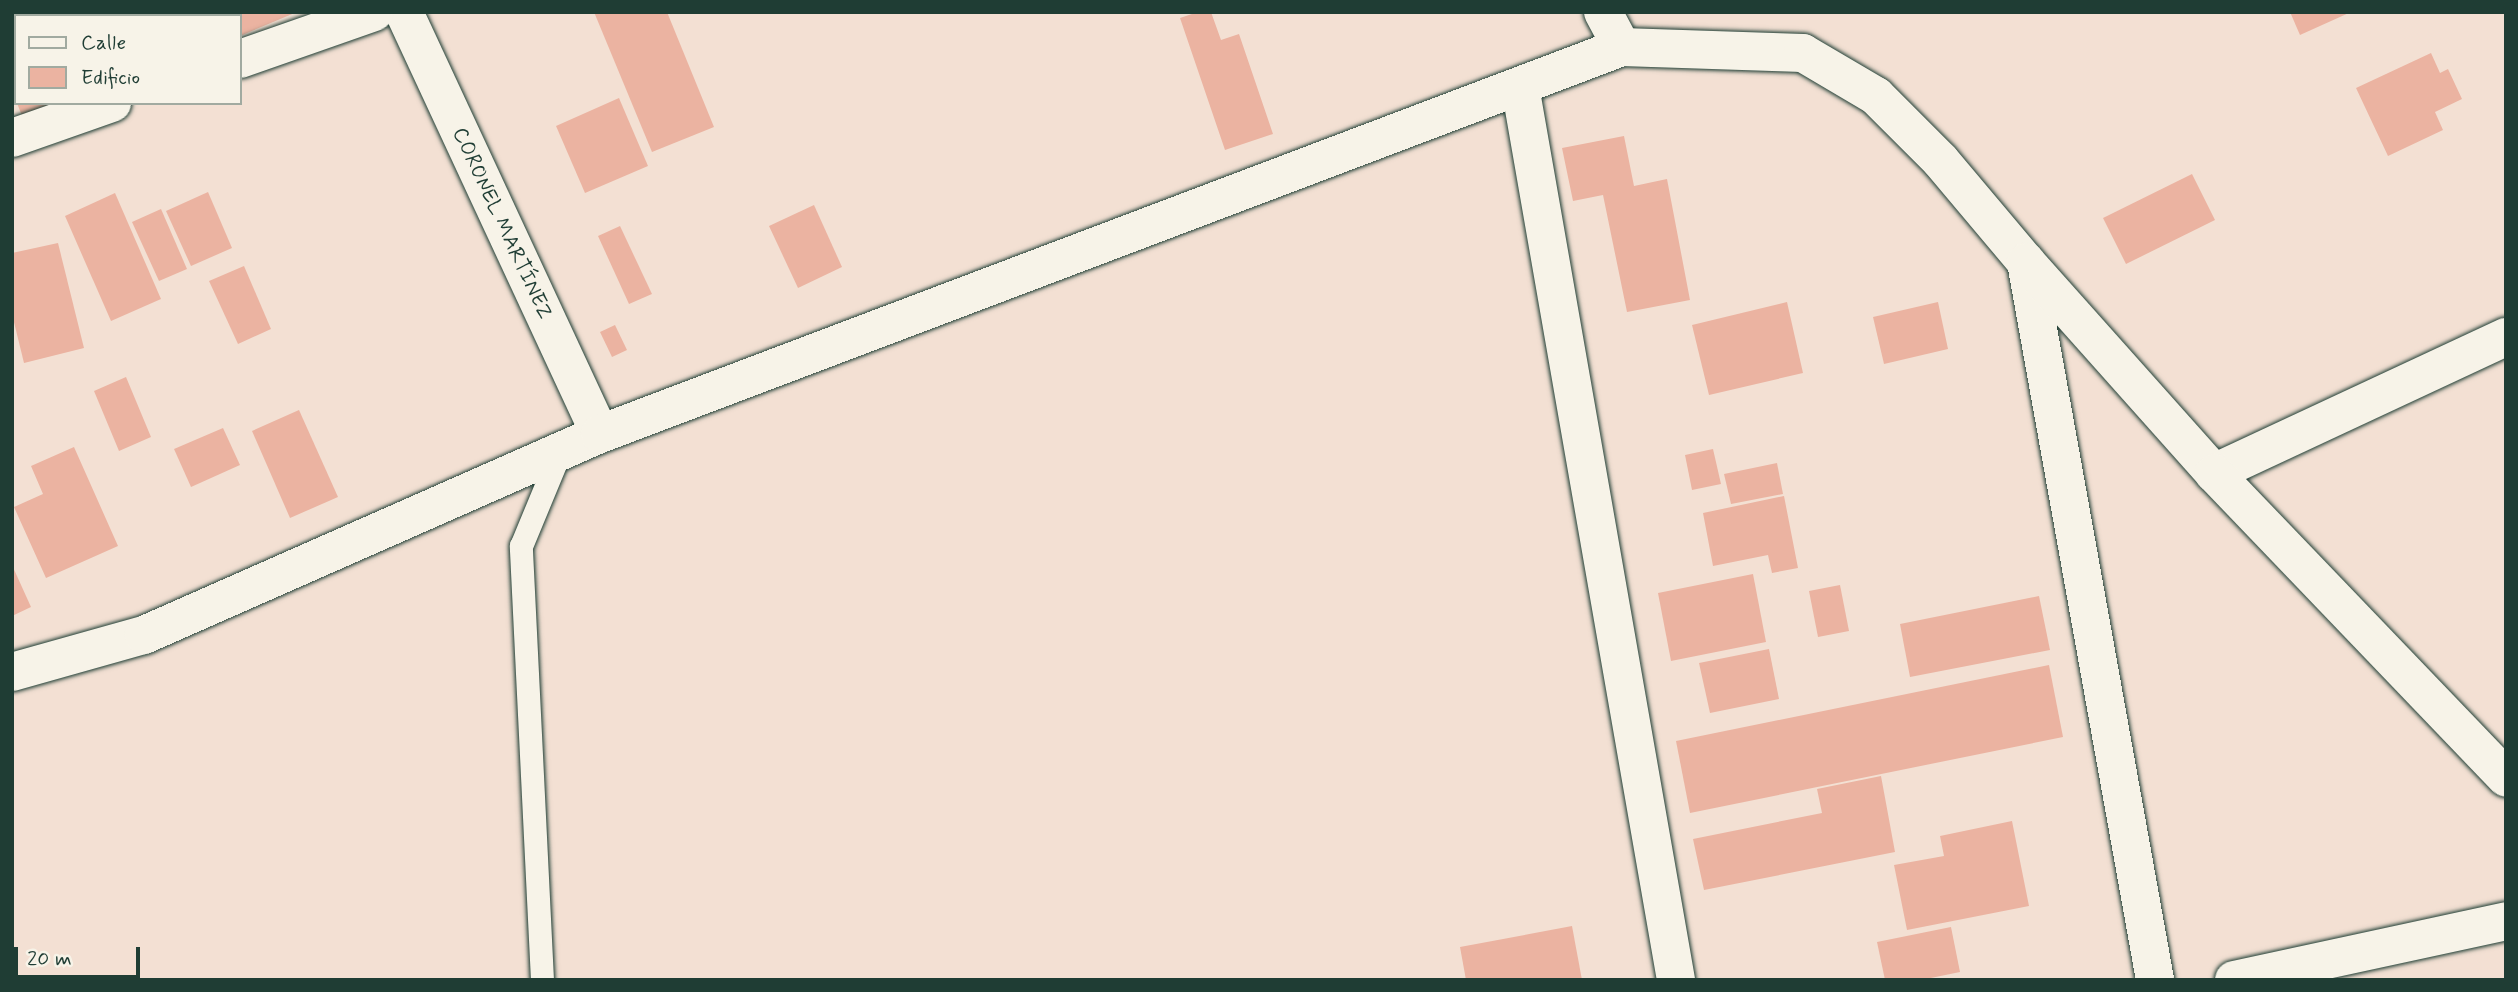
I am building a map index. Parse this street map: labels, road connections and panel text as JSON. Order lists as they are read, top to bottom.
{
  "streets": {
    "street": ["CORONEL MARTÍNEZ"]
  },
  "legend": ["Calle", "Edificio"],
  "scale_bar": "20 m"
}
